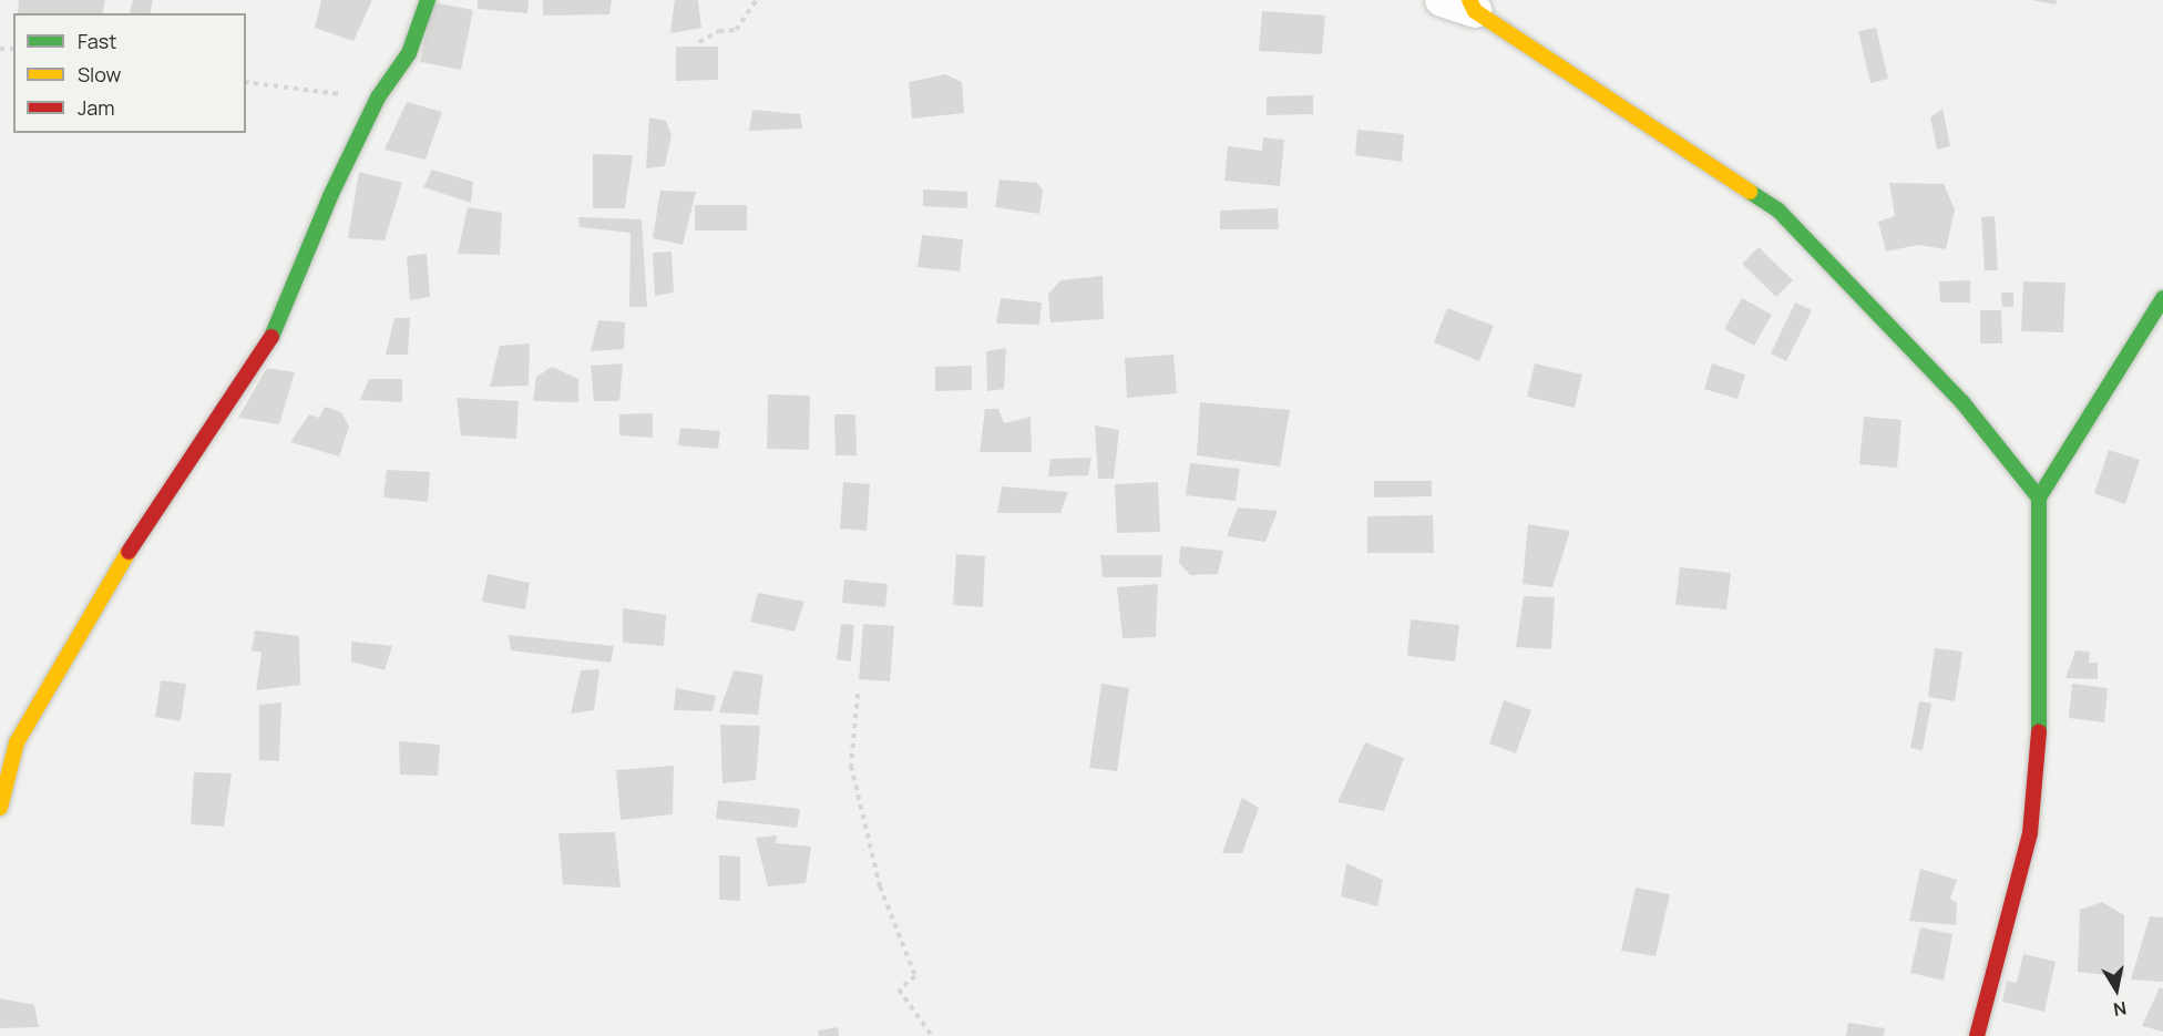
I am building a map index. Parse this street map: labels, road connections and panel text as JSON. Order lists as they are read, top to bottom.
{
  "legend": ["Fast", "Slow", "Jam"],
  "north": "bottom"
}
